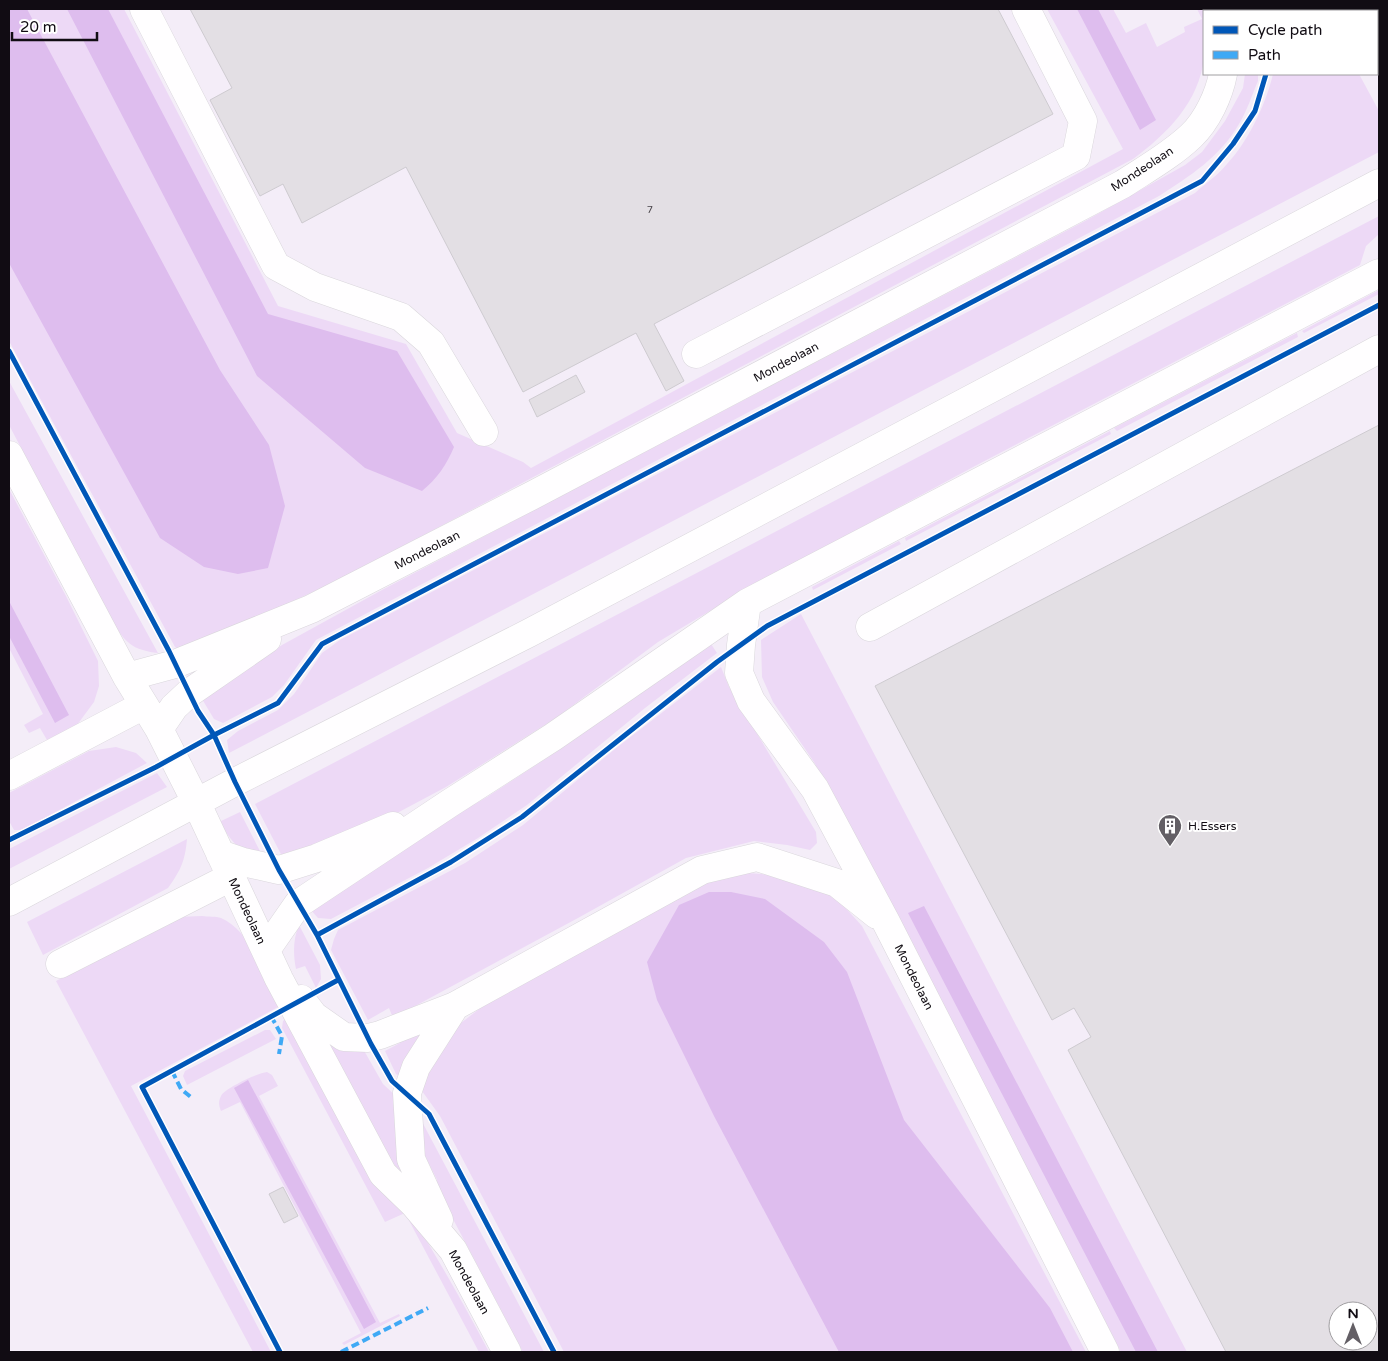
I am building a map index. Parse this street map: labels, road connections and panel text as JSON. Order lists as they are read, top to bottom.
{
  "streets": {
    "street": ["Mondeolaan"]
  },
  "places": {
    "building": ["H.Essers"]
  },
  "house_numbers": ["7"],
  "legend": ["Cycle path", "Path"],
  "scale_bar": "20 m",
  "north": "top"
}
